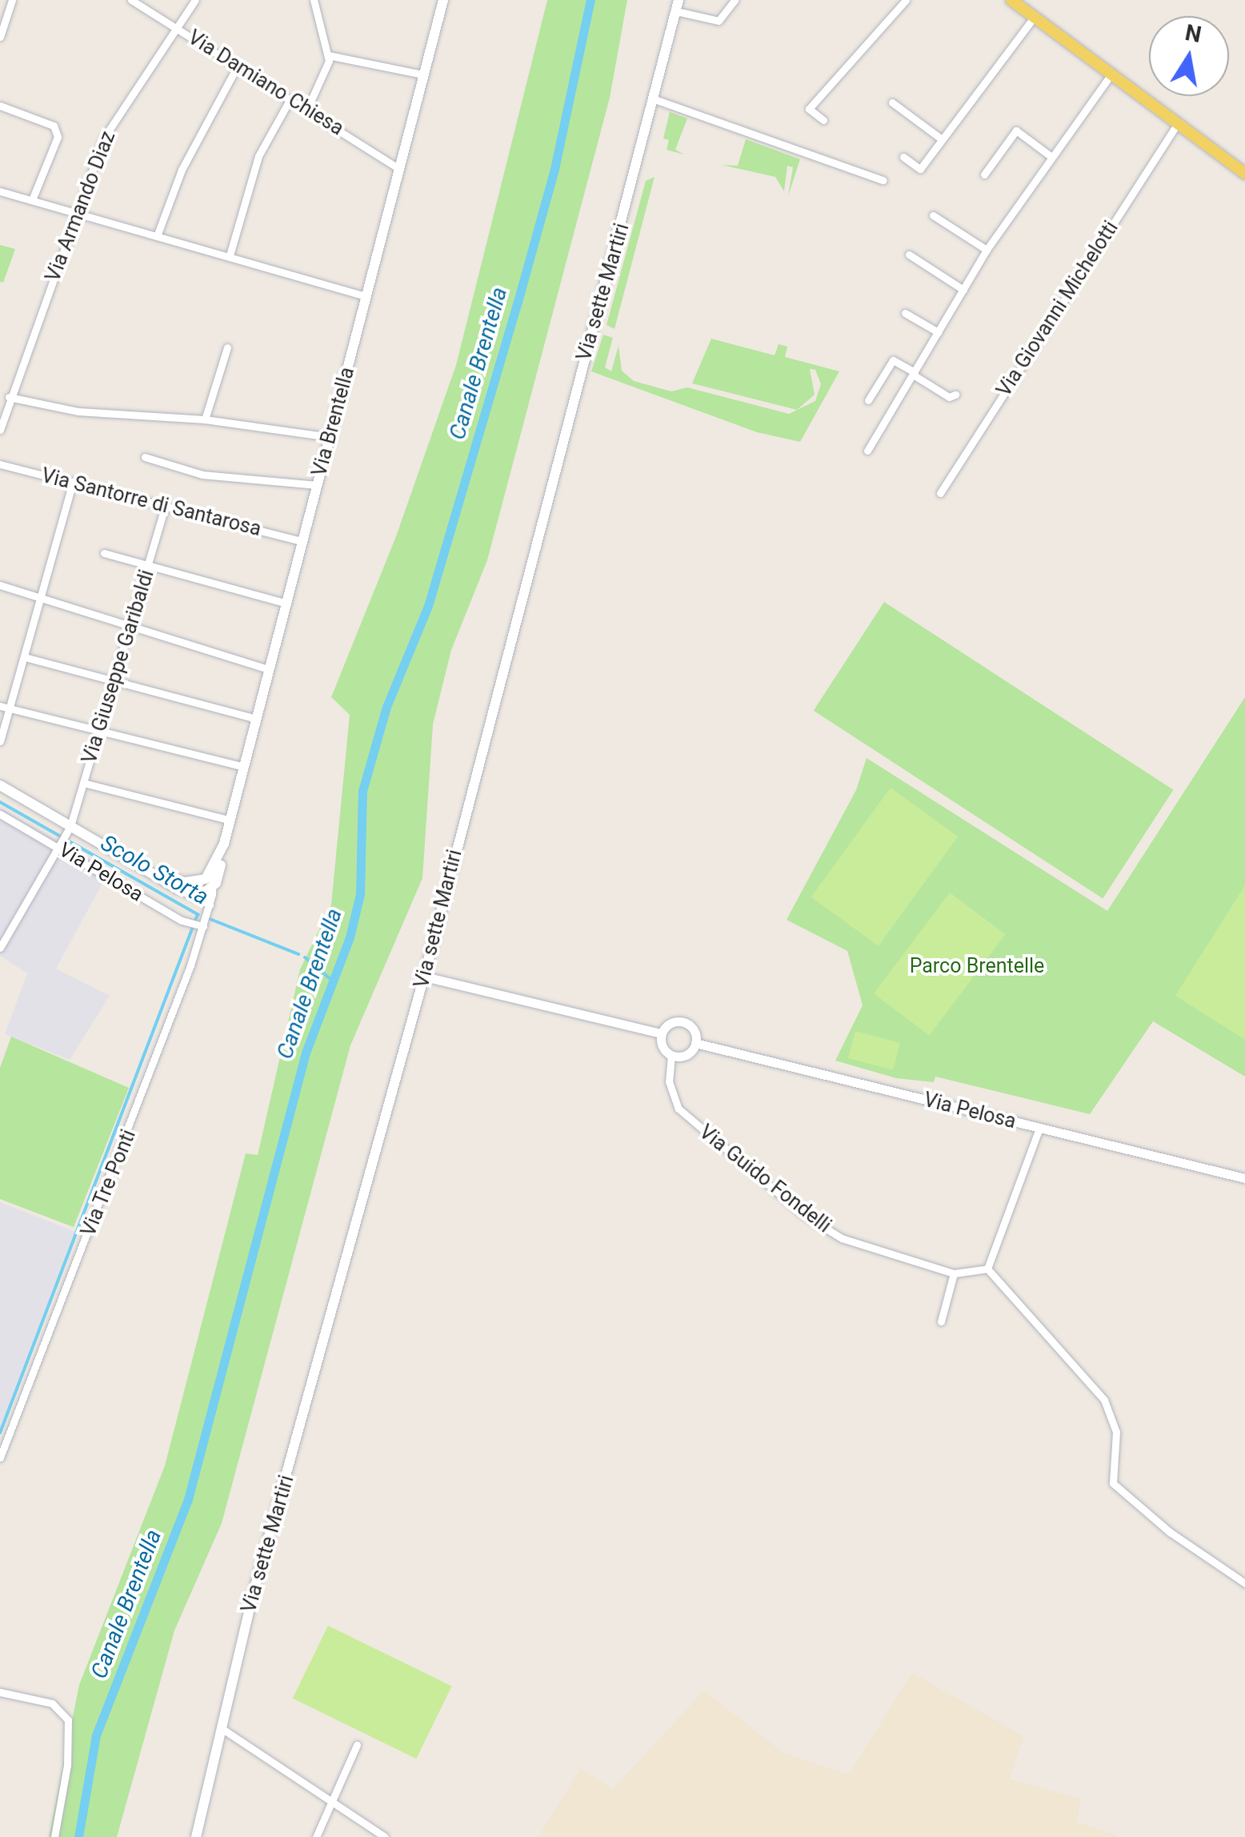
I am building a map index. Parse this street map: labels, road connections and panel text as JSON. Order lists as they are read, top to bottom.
{
  "streets": {
    "main road": ["Via sette Martiri", "Via Brentella", "Via Pelosa"],
    "street": [
      "Via Damiano Chiesa",
      "Via Armando Diaz",
      "Via Giovanni Michelotti",
      "Via Santorre di Santarosa",
      "Via Giuseppe Garibaldi",
      "Via Guido Fondelli",
      "Via Tre Ponti"
    ]
  },
  "crossings": [
    ["Via Damiano Chiesa", "Via Armando Diaz"],
    ["Via Damiano Chiesa", "Via Brentella"],
    ["Via sette Martiri", "Via Pelosa"],
    ["Via Brentella", "Via Santorre di Santarosa"],
    ["Via Santorre di Santarosa", "Via Giuseppe Garibaldi"],
    ["Via Giuseppe Garibaldi", "Via Pelosa"],
    ["Via Pelosa", "Via Guido Fondelli"],
    ["Via Pelosa", "Via Tre Ponti"]
  ],
  "water": ["Canale Brentella", "Scolo Storta"],
  "parks": ["Parco Brentelle"],
  "north": "top"
}
